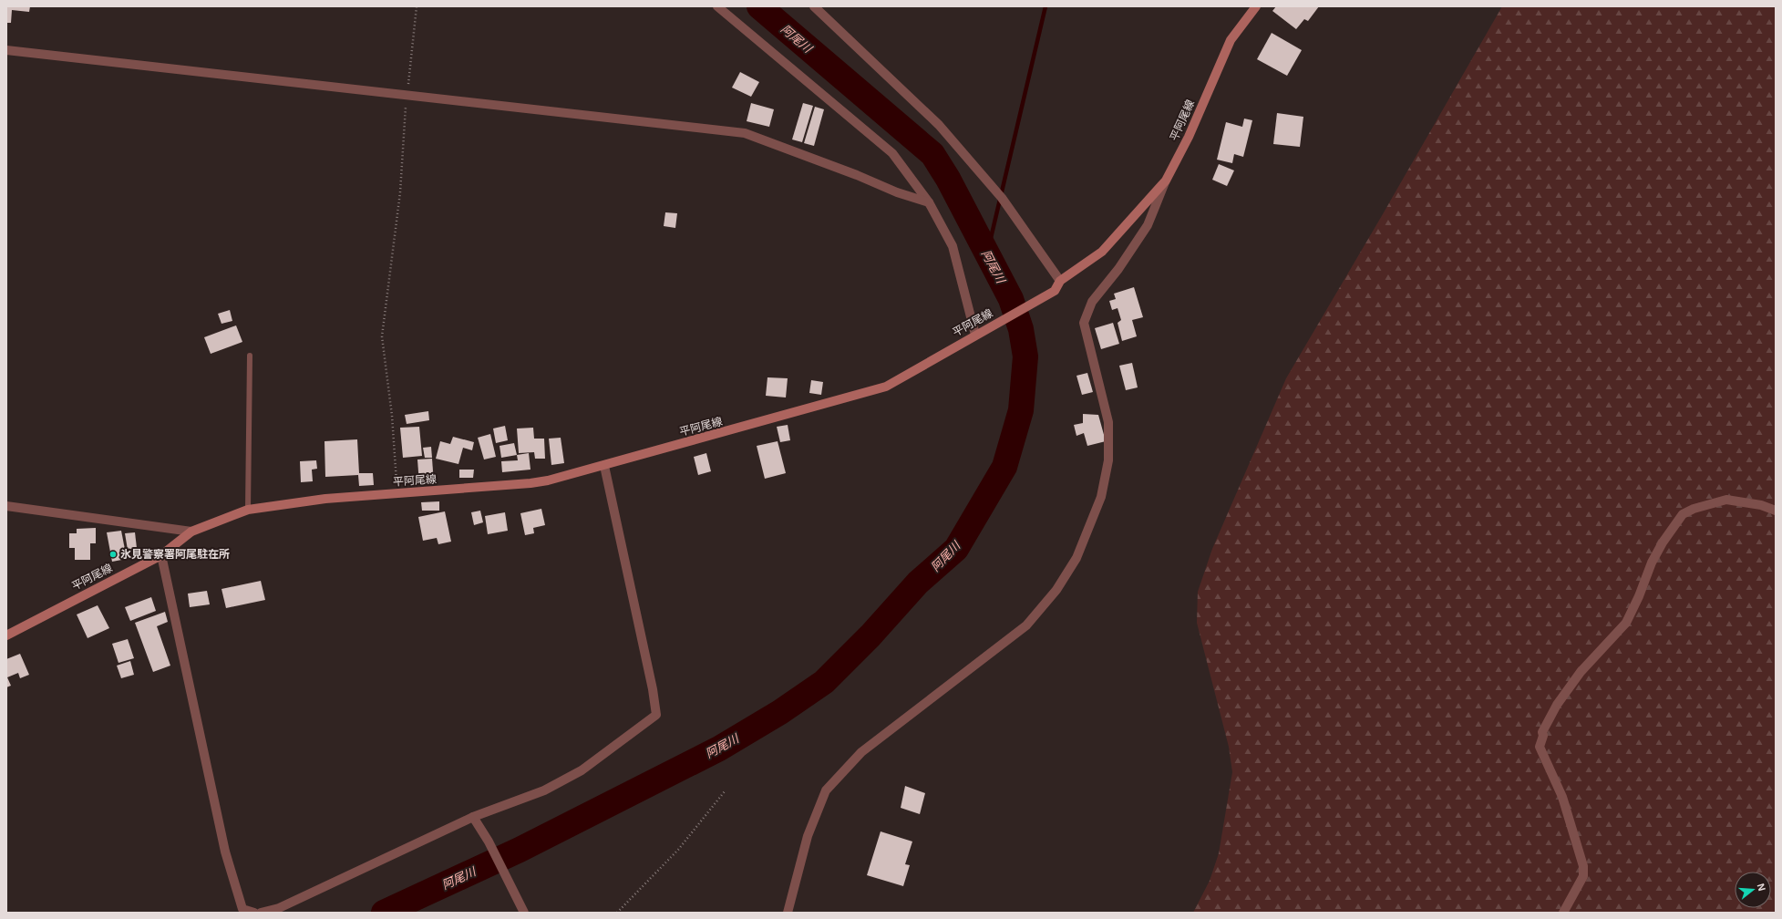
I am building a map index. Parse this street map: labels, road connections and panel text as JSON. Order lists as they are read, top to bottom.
{
  "streets": {
    "main road": ["平阿尾線"]
  },
  "water": ["阿尾川"],
  "places": ["氷見警察署阿尾駐在所"],
  "north": "right"
}
